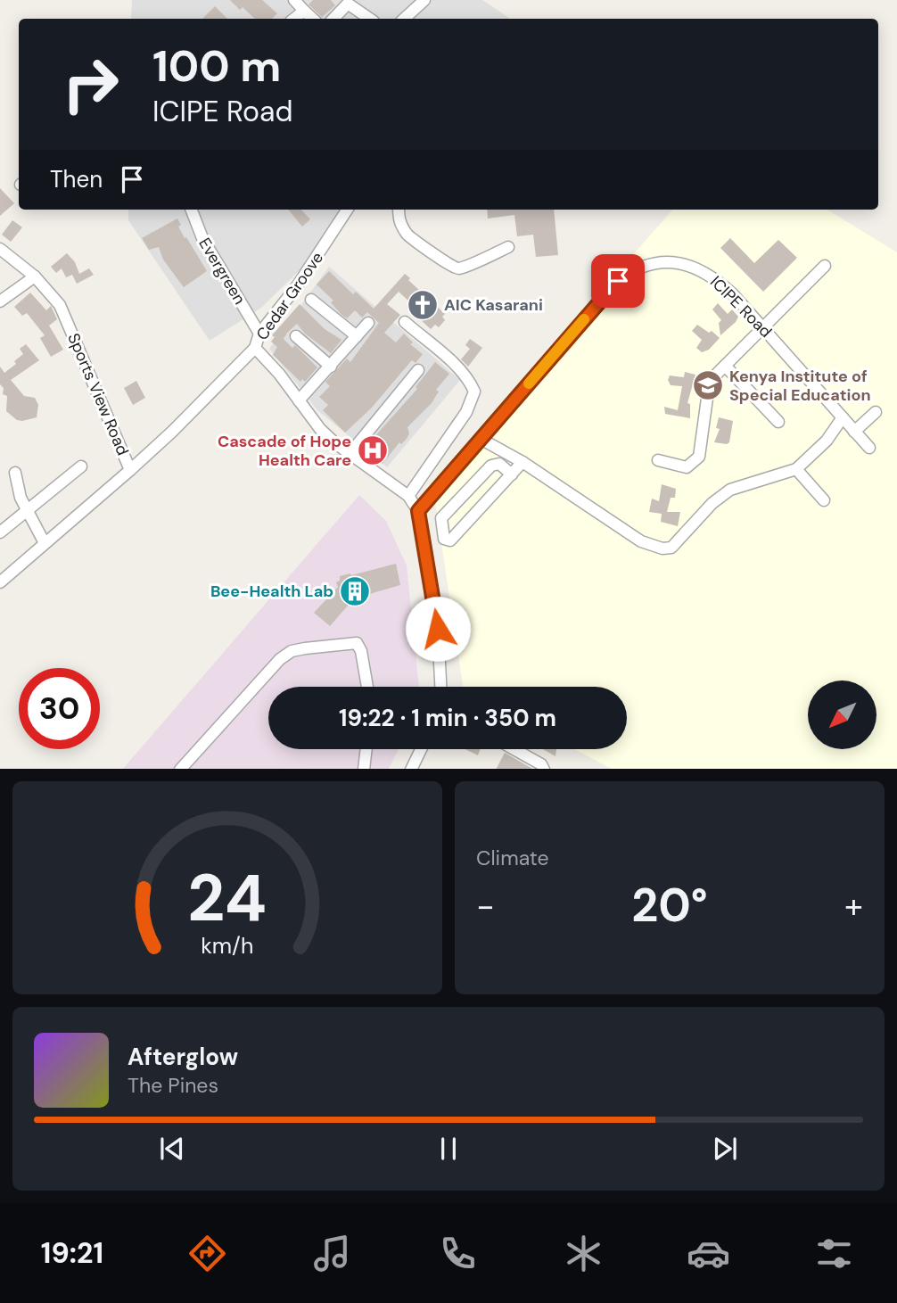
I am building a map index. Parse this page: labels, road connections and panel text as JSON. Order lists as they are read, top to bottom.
{
  "streets": {
    "street": [
      "Evergreen",
      "Cedar Groove",
      "ICIPE Road",
      "Sports View Road"
    ]
  },
  "crossings": [
    ["Evergreen", "Cedar Groove"],
    ["Cedar Groove", "ICIPE Road"]
  ],
  "places": {
    "church": ["AIC Kasarani"],
    "school or university": ["Kenya Institute of Special Education"],
    "hospital": ["Cascade of Hope Health Care"],
    "building": ["Bee-Health Lab"]
  },
  "north": "bottom left",
  "page": {
    "turn": ["100 m", "ICIPE Road"],
    "then": "Then",
    "limit": "30",
    "trip": "19:22 · 1 min · 350 m",
    "tile": "Climate",
    "heat": ["−", "20°", "+"],
    "song": ["Afterglow", "The Pines"],
    "tabs": "19:21",
    "gauge": ["24", "km/h"]
  }
}
